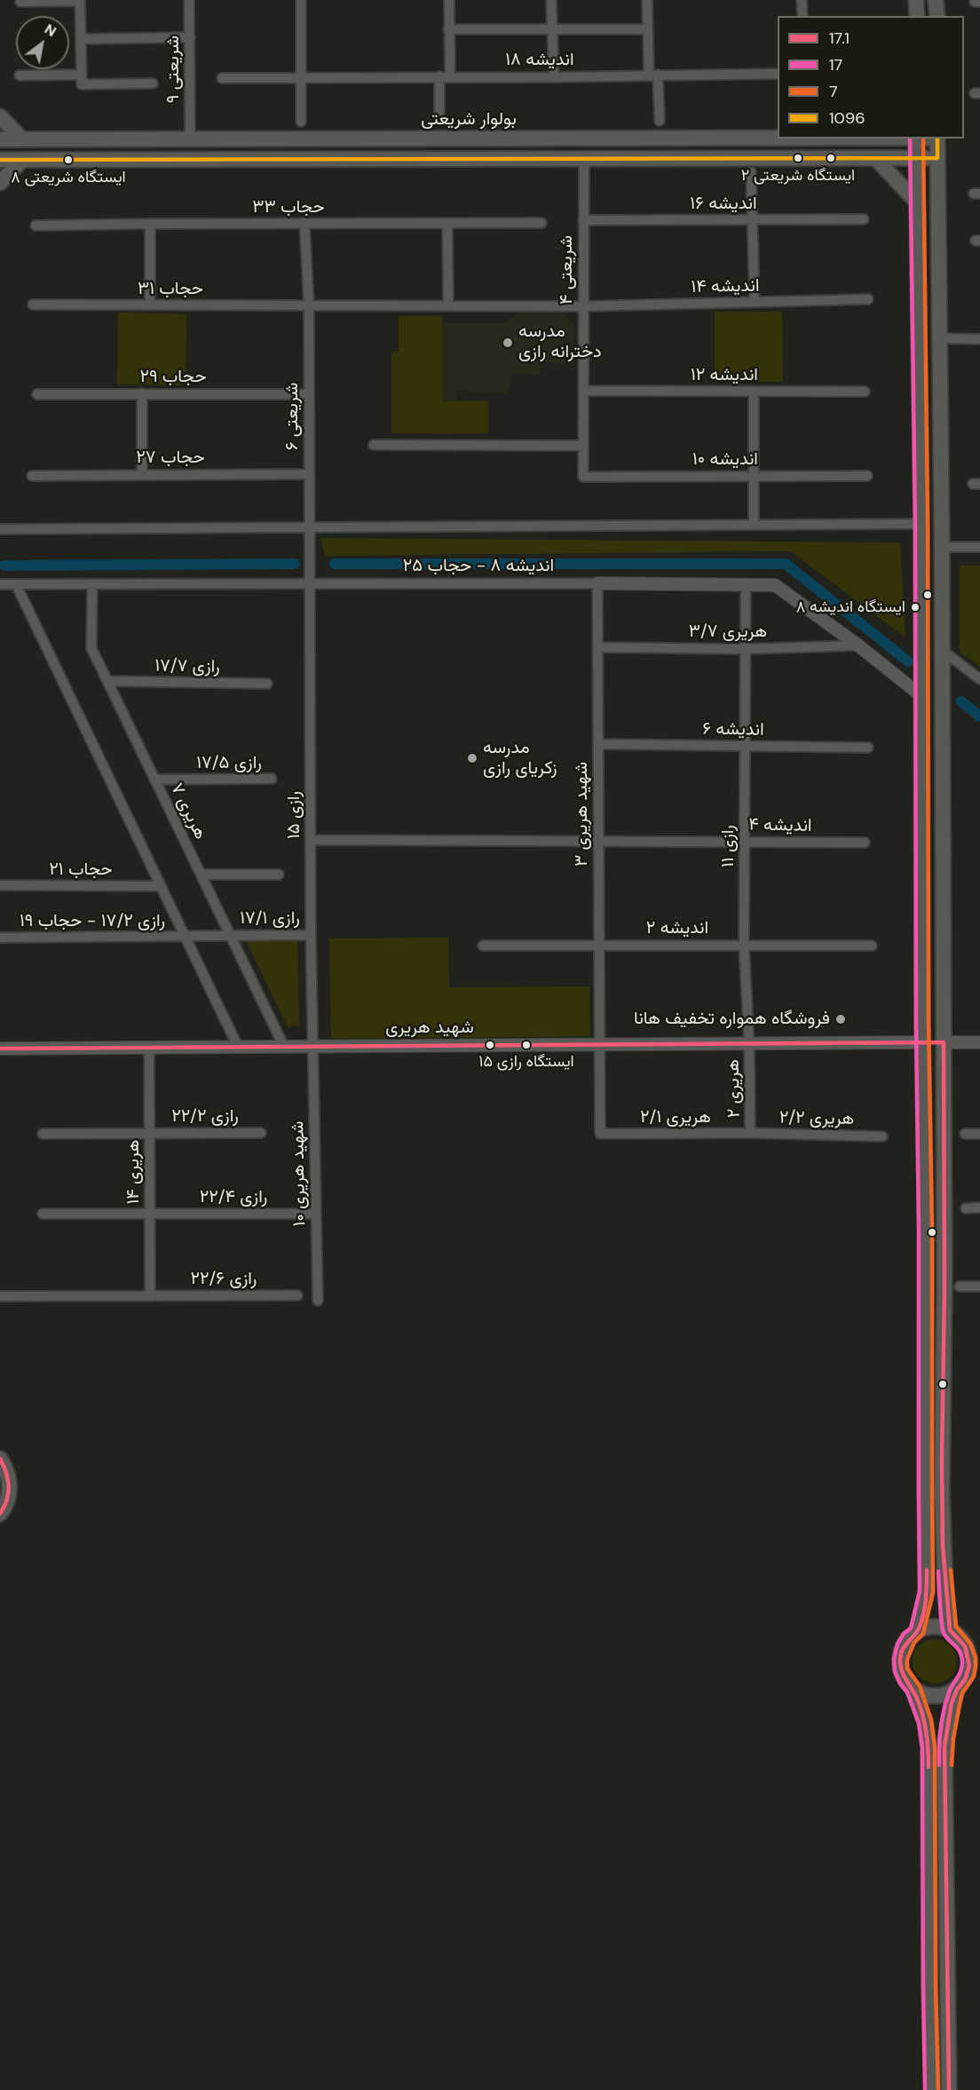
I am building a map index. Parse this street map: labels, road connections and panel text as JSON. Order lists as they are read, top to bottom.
{
  "streets": {
    "main road": ["بولوار شریعتی"],
    "street": [
      "اندیشه ۱۸",
      "شریعتی ۹",
      "اندیشه ۱۶",
      "حجاب ۳۳",
      "شریعتی ۴",
      "اندیشه ۱۴",
      "حجاب ۳۱",
      "اندیشه ۱۲",
      "حجاب ۲۹",
      "شریعتی ۶",
      "حجاب ۲۷",
      "اندیشه ۱۰",
      "اندیشه ۸ - حجاب ۲۵",
      "هریری ۳/۷",
      "رازی ۱۷/۷",
      "اندیشه ۶",
      "رازی ۱۷/۵",
      "هریری ۷",
      "شهید هریری ۳",
      "رازی ۱۵",
      "اندیشه ۴",
      "رازی ۱۱",
      "حجاب ۲۱",
      "رازی ۱۷/۱",
      "رازی ۱۷/۲ - حجاب ۱۹",
      "اندیشه ۲",
      "شهید هریری",
      "هریری ۲",
      "رازی ۲۲/۲",
      "هریری ۲/۱",
      "هریری ۲/۲",
      "هریری ۱۴",
      "شهید هریری ۱۰",
      "رازی ۲۲/۴",
      "رازی ۲۲/۶"
    ]
  },
  "crossings": [
    ["شریعتی ۹", "بولوار شریعتی"],
    ["اندیشه ۱۶", "شریعتی ۴"],
    ["حجاب ۳۳", "شریعتی ۶"],
    ["شریعتی ۴", "اندیشه ۱۴"],
    ["شریعتی ۴", "اندیشه ۱۲"],
    ["شریعتی ۴", "اندیشه ۱۰"],
    ["اندیشه ۱۴", "حجاب ۳۱"],
    ["حجاب ۳۱", "شریعتی ۶"],
    ["حجاب ۲۹", "شریعتی ۶"],
    ["شریعتی ۶", "حجاب ۲۷"],
    ["شریعتی ۶", "اندیشه ۸ - حجاب ۲۵"],
    ["شریعتی ۶", "رازی ۱۵"],
    ["اندیشه ۸ - حجاب ۲۵", "هریری ۳/۷"],
    ["اندیشه ۸ - حجاب ۲۵", "هریری ۷"],
    ["اندیشه ۸ - حجاب ۲۵", "شهید هریری ۳"],
    ["اندیشه ۸ - حجاب ۲۵", "رازی ۱۵"],
    ["اندیشه ۸ - حجاب ۲۵", "رازی ۱۱"],
    ["هریری ۳/۷", "شهید هریری ۳"],
    ["هریری ۳/۷", "رازی ۱۱"],
    ["رازی ۱۷/۷", "هریری ۷"],
    ["اندیشه ۶", "شهید هریری ۳"],
    ["اندیشه ۶", "رازی ۱۱"],
    ["رازی ۱۷/۵", "هریری ۷"],
    ["هریری ۷", "رازی ۱۷/۱"],
    ["هریری ۷", "شهید هریری"],
    ["شهید هریری ۳", "اندیشه ۴"],
    ["شهید هریری ۳", "اندیشه ۲"],
    ["شهید هریری ۳", "شهید هریری"],
    ["شهید هریری ۳", "هریری ۲/۱"],
    ["رازی ۱۵", "اندیشه ۴"],
    ["رازی ۱۵", "رازی ۱۷/۱"],
    ["رازی ۱۵", "شهید هریری"],
    ["رازی ۱۵", "شهید هریری ۱۰"],
    ["اندیشه ۴", "رازی ۱۱"],
    ["رازی ۱۱", "اندیشه ۲"],
    ["رازی ۱۱", "شهید هریری"],
    ["رازی ۱۱", "هریری ۲"],
    ["رازی ۱۷/۱", "رازی ۱۷/۲ - حجاب ۱۹"],
    ["شهید هریری", "هریری ۲"],
    ["شهید هریری", "هریری ۱۴"],
    ["شهید هریری", "شهید هریری ۱۰"],
    ["هریری ۲", "هریری ۲/۱"],
    ["هریری ۲", "هریری ۲/۲"],
    ["رازی ۲۲/۲", "هریری ۱۴"],
    ["هریری ۲/۱", "هریری ۲/۲"],
    ["هریری ۱۴", "رازی ۲۲/۴"],
    ["هریری ۱۴", "رازی ۲۲/۶"],
    ["شهید هریری ۱۰", "رازی ۲۲/۴"]
  ],
  "places": [
    "ایستگاه شریعتی ۲",
    "ایستگاه شریعتی ۸",
    "مدرسه دخترانه رازی",
    "ایستگاه اندیشه ۸",
    "مدرسه زکریای رازی",
    "فروشگاه همواره تخفیف هانا",
    "ایستگاه رازی ۱۵"
  ],
  "lines": [
    "transit line 17",
    "transit line 7",
    "transit line 1096",
    "transit line 17.1"
  ],
  "legend": [
    "17.1",
    "17",
    "7",
    "1096"
  ],
  "north": "top right"
}
